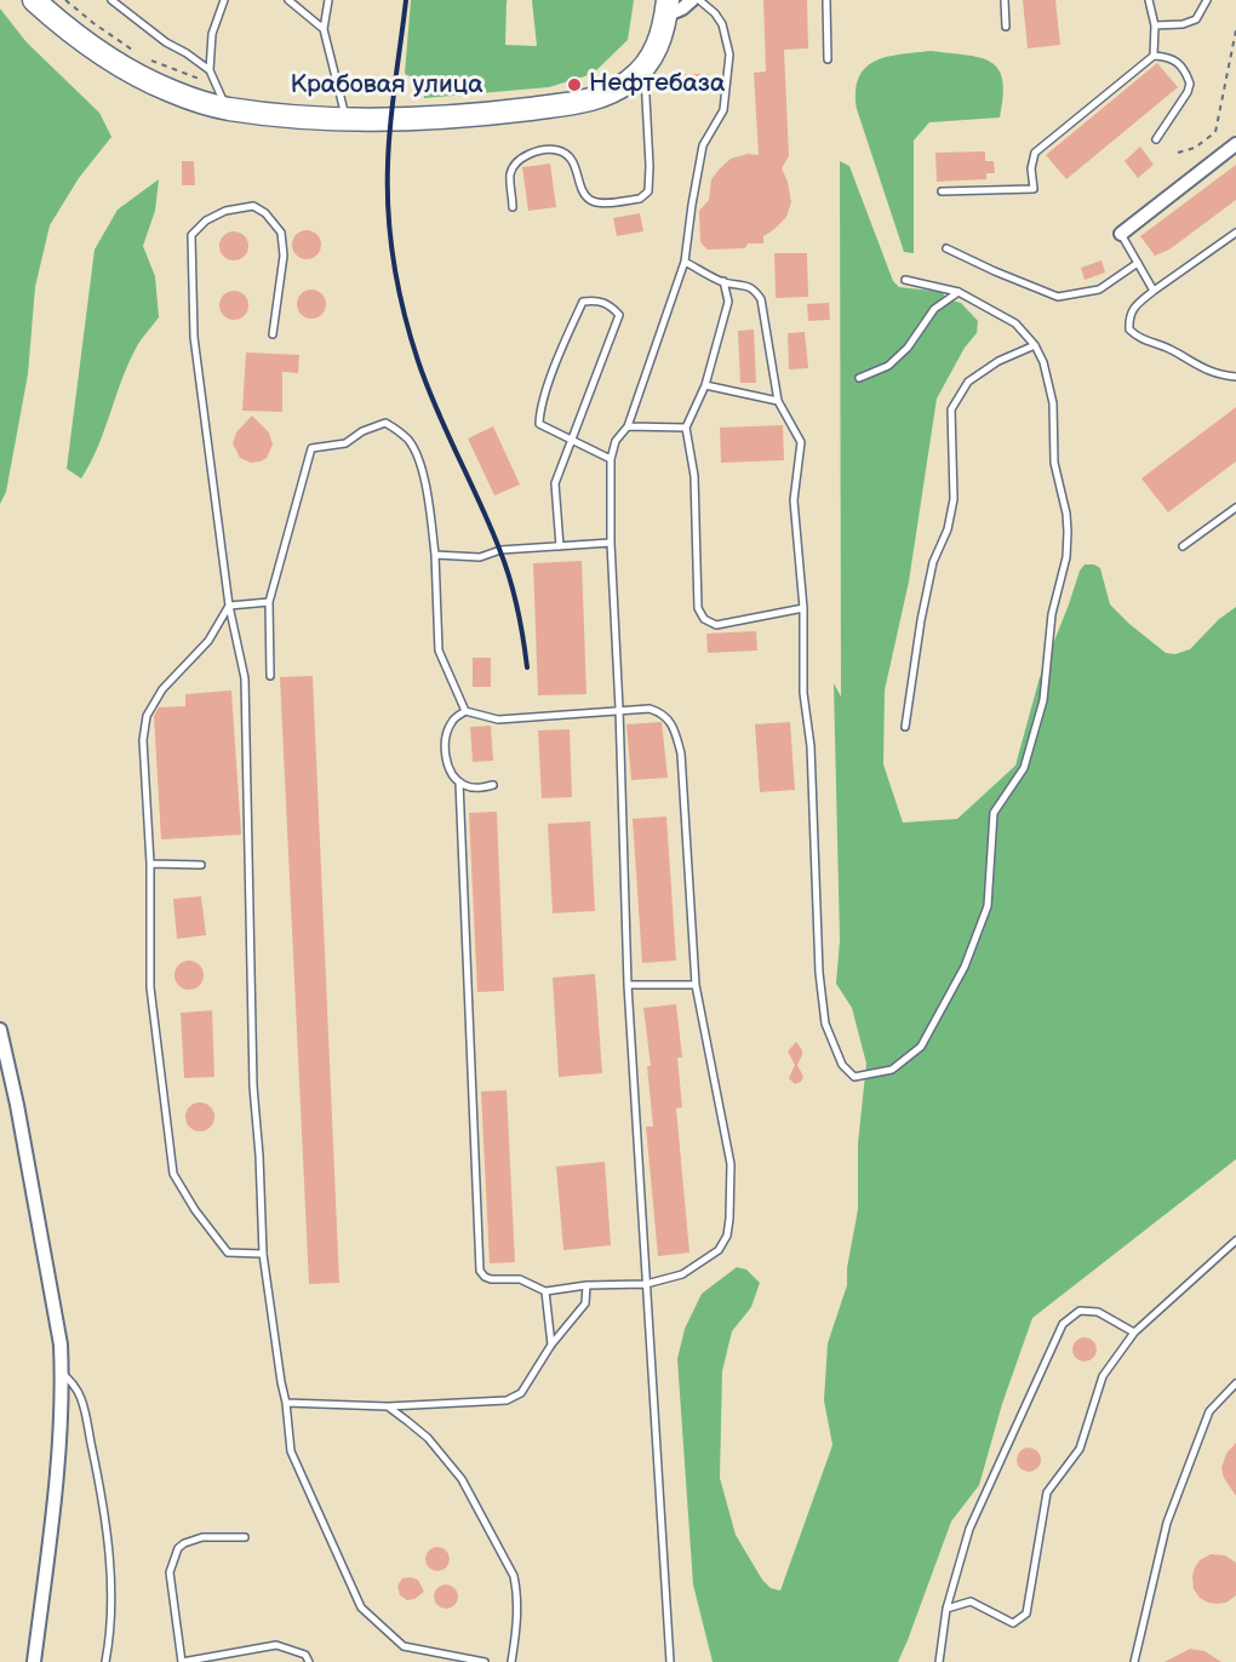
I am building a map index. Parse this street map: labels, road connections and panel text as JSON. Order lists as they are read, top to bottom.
{
  "streets": {
    "main road": ["Крабовая улица"]
  },
  "places": ["Нефтебаза"]
}
